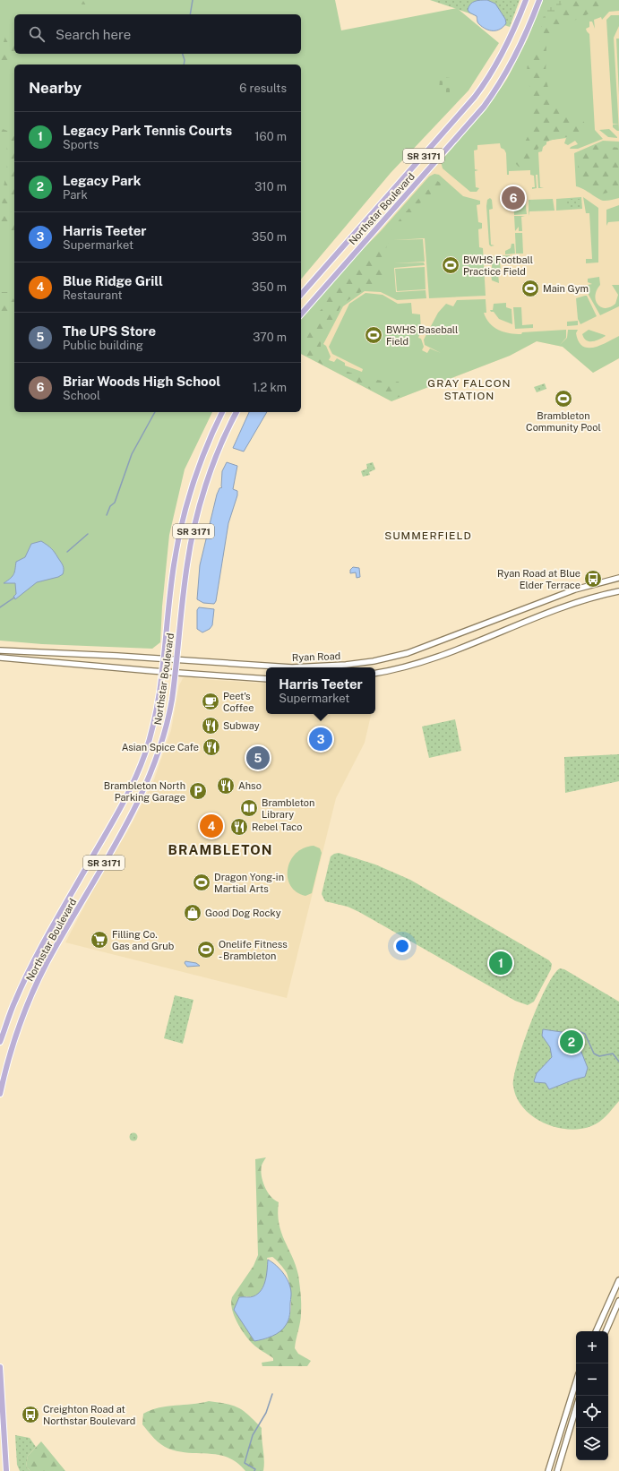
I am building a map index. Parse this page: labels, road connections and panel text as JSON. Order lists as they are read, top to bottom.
{
  "streets": {
    "main road": ["SR 3171", "Northstar Boulevard", "Ryan Road"]
  },
  "crossings": [
    ["Northstar Boulevard", "Ryan Road"]
  ],
  "districts": ["GRAY FALCON STATION", "SUMMERFIELD", "BRAMBLETON"],
  "places": {
    "sports": [
      "BWHS Football Practice Field",
      "Main Gym",
      "BWHS Baseball Field",
      "Brambleton Community Pool",
      "Dragon Yong-in Martial Arts",
      "Onelife Fitness - Brambleton"
    ],
    "bus stop": ["Ryan Road at Blue Elder Terrace", "Creighton Road at Northstar Boulevard"],
    "cafe": ["Peet's Coffee"],
    "restaurant": [
      "Subway",
      "Asian Spice Cafe",
      "Ahso",
      "Rebel Taco"
    ],
    "parking": ["Brambleton North Parking Garage"],
    "library": ["Brambleton Library"],
    "shop": ["Good Dog Rocky"],
    "supermarket": ["Filling Co. Gas and Grub"]
  },
  "page": {
    "search": "Search here",
    "heading": ["Nearby", "6 results"],
    "list": [
      {
        "mark": "1",
        "name": "Legacy Park Tennis Courts",
        "note": "Sports",
        "value": "160 m"
      },
      {
        "mark": "2",
        "name": "Legacy Park",
        "note": "Park",
        "value": "310 m"
      },
      {
        "mark": "3",
        "name": "Harris Teeter",
        "note": "Supermarket",
        "value": "350 m"
      },
      {
        "mark": "4",
        "name": "Blue Ridge Grill",
        "note": "Restaurant",
        "value": "350 m"
      },
      {
        "mark": "5",
        "name": "The UPS Store",
        "note": "Public building",
        "value": "370 m"
      },
      {
        "mark": "6",
        "name": "Briar Woods High School",
        "note": "School",
        "value": "1.2 km"
      }
    ],
    "pins": [
      "6",
      "3",
      "5",
      "4",
      "1",
      "2"
    ],
    "popup": ["Harris Teeter", "Supermarket"],
    "map_buttons": ["+", "−"]
  }
}
